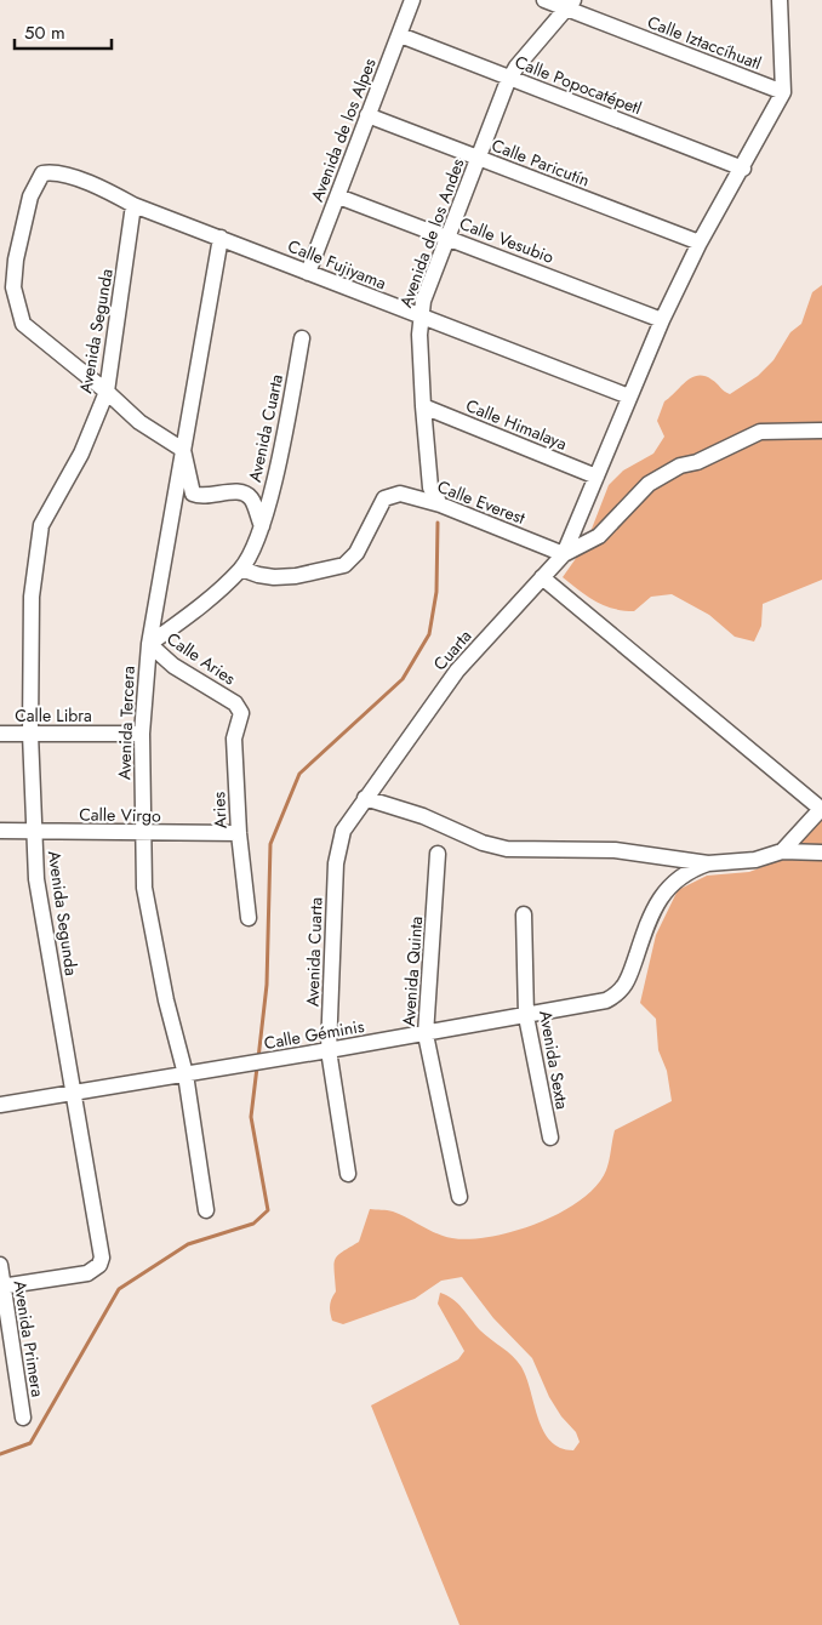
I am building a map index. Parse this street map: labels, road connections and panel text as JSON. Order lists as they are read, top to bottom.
{
  "streets": {
    "street": [
      "Calle Iztaccíhuatl",
      "Calle Popocatépetl",
      "Avenida de los Alpes",
      "Calle Paricutín",
      "Avenida de los Andes",
      "Calle Vesubio",
      "Calle Fujiyama",
      "Avenida Segunda",
      "Calle Himalaya",
      "Avenida Cuarta",
      "Calle Everest",
      "Cuarta",
      "Calle Aries",
      "Calle Libra",
      "Avenida Tercera",
      "Aries",
      "Calle Virgo",
      "Avenida Quinta",
      "Calle Géminis",
      "Avenida Sexta",
      "Avenida Primera"
    ]
  },
  "crossings": [
    ["Calle Iztaccíhuatl", "Avenida de los Andes"],
    ["Calle Popocatépetl", "Avenida de los Alpes"],
    ["Calle Popocatépetl", "Avenida de los Andes"],
    ["Avenida de los Alpes", "Calle Paricutín"],
    ["Avenida de los Alpes", "Calle Vesubio"],
    ["Avenida de los Alpes", "Calle Fujiyama"],
    ["Calle Paricutín", "Avenida de los Andes"],
    ["Avenida de los Andes", "Calle Vesubio"],
    ["Avenida de los Andes", "Calle Fujiyama"],
    ["Avenida de los Andes", "Calle Himalaya"],
    ["Avenida de los Andes", "Calle Everest"],
    ["Calle Fujiyama", "Avenida Segunda"],
    ["Calle Fujiyama", "Avenida Tercera"],
    ["Avenida Segunda", "Calle Libra"],
    ["Avenida Segunda", "Calle Virgo"],
    ["Avenida Segunda", "Calle Géminis"],
    ["Avenida Segunda", "Avenida Primera"],
    ["Avenida Cuarta", "Calle Everest"],
    ["Avenida Cuarta", "Cuarta"],
    ["Avenida Cuarta", "Calle Géminis"],
    ["Calle Everest", "Cuarta"],
    ["Calle Aries", "Avenida Tercera"],
    ["Calle Aries", "Aries"],
    ["Calle Libra", "Avenida Tercera"],
    ["Avenida Tercera", "Calle Virgo"],
    ["Avenida Tercera", "Calle Géminis"],
    ["Aries", "Calle Virgo"],
    ["Avenida Quinta", "Calle Géminis"],
    ["Calle Géminis", "Avenida Sexta"]
  ],
  "scale_bar": "50 m"
}
